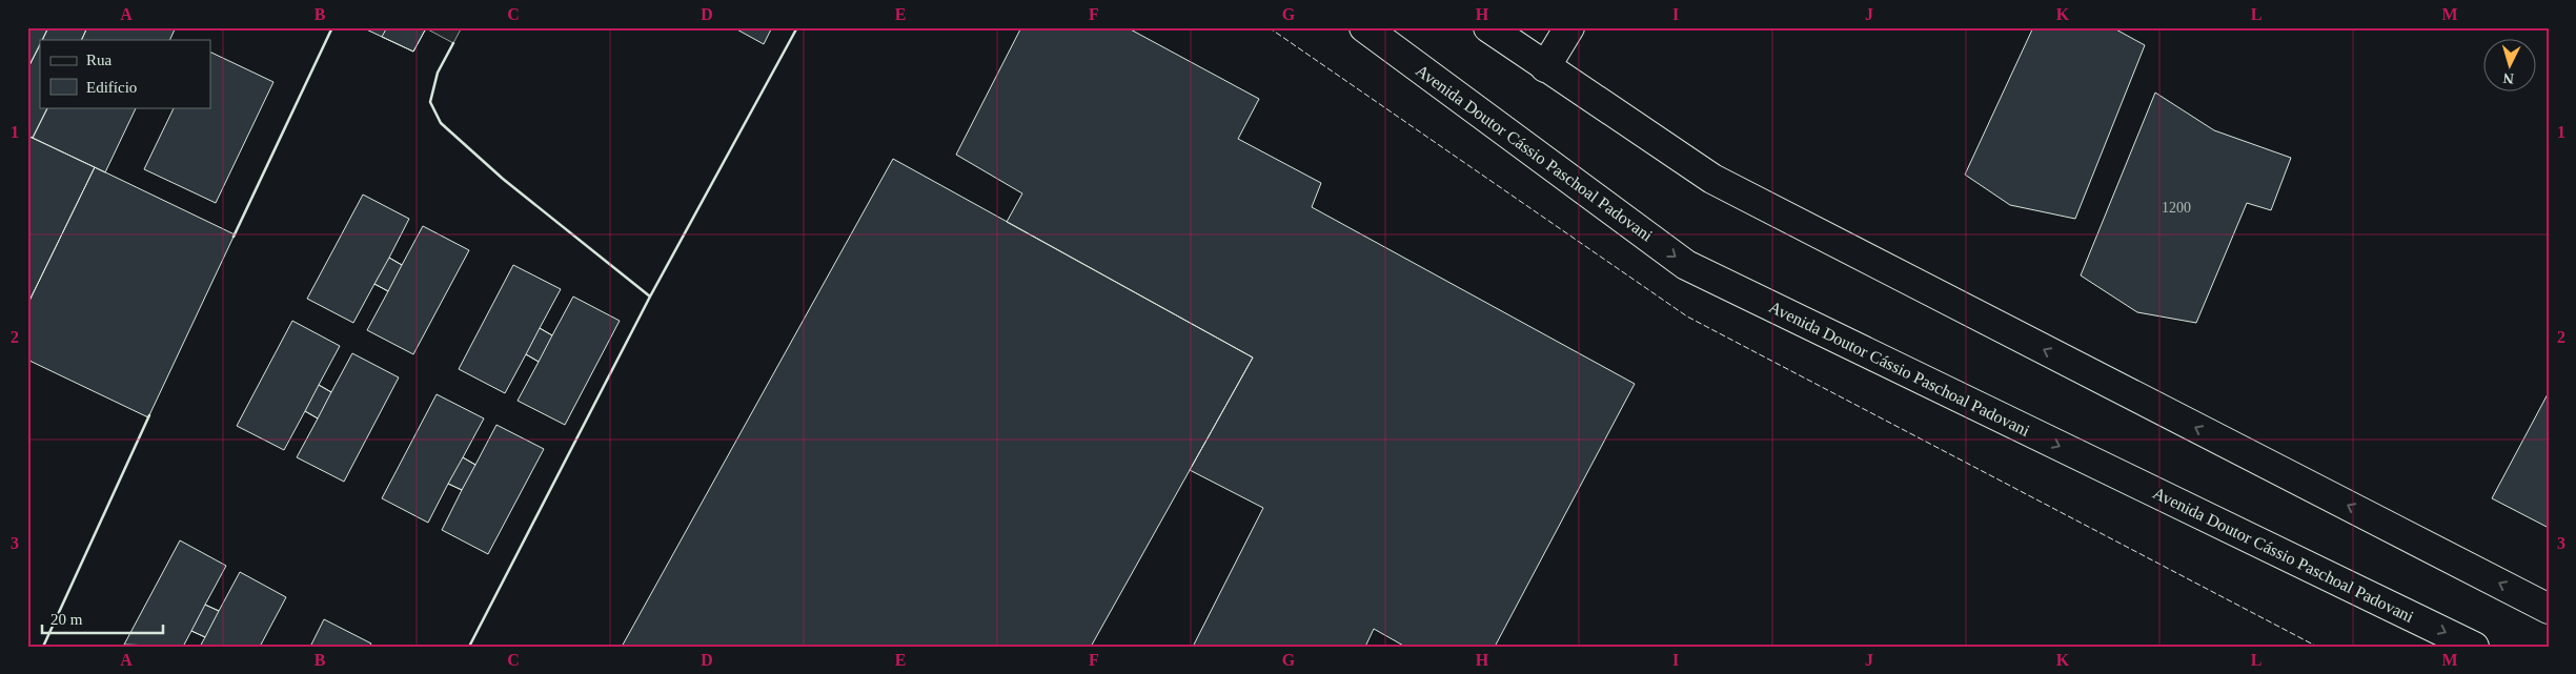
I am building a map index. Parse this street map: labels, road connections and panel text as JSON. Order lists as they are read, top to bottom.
{
  "streets": {
    "main road": ["Avenida Doutor Cássio Paschoal Padovani"]
  },
  "house_numbers": ["1200"],
  "legend": ["Rua", "Edifício"],
  "scale_bar": "20 m",
  "north": "bottom",
  "grid": {
    "columns": [
      "A",
      "B",
      "C",
      "D",
      "E",
      "F",
      "G",
      "H",
      "I",
      "J",
      "K",
      "L",
      "M"
    ],
    "rows": ["1", "2", "3"]
  }
}
